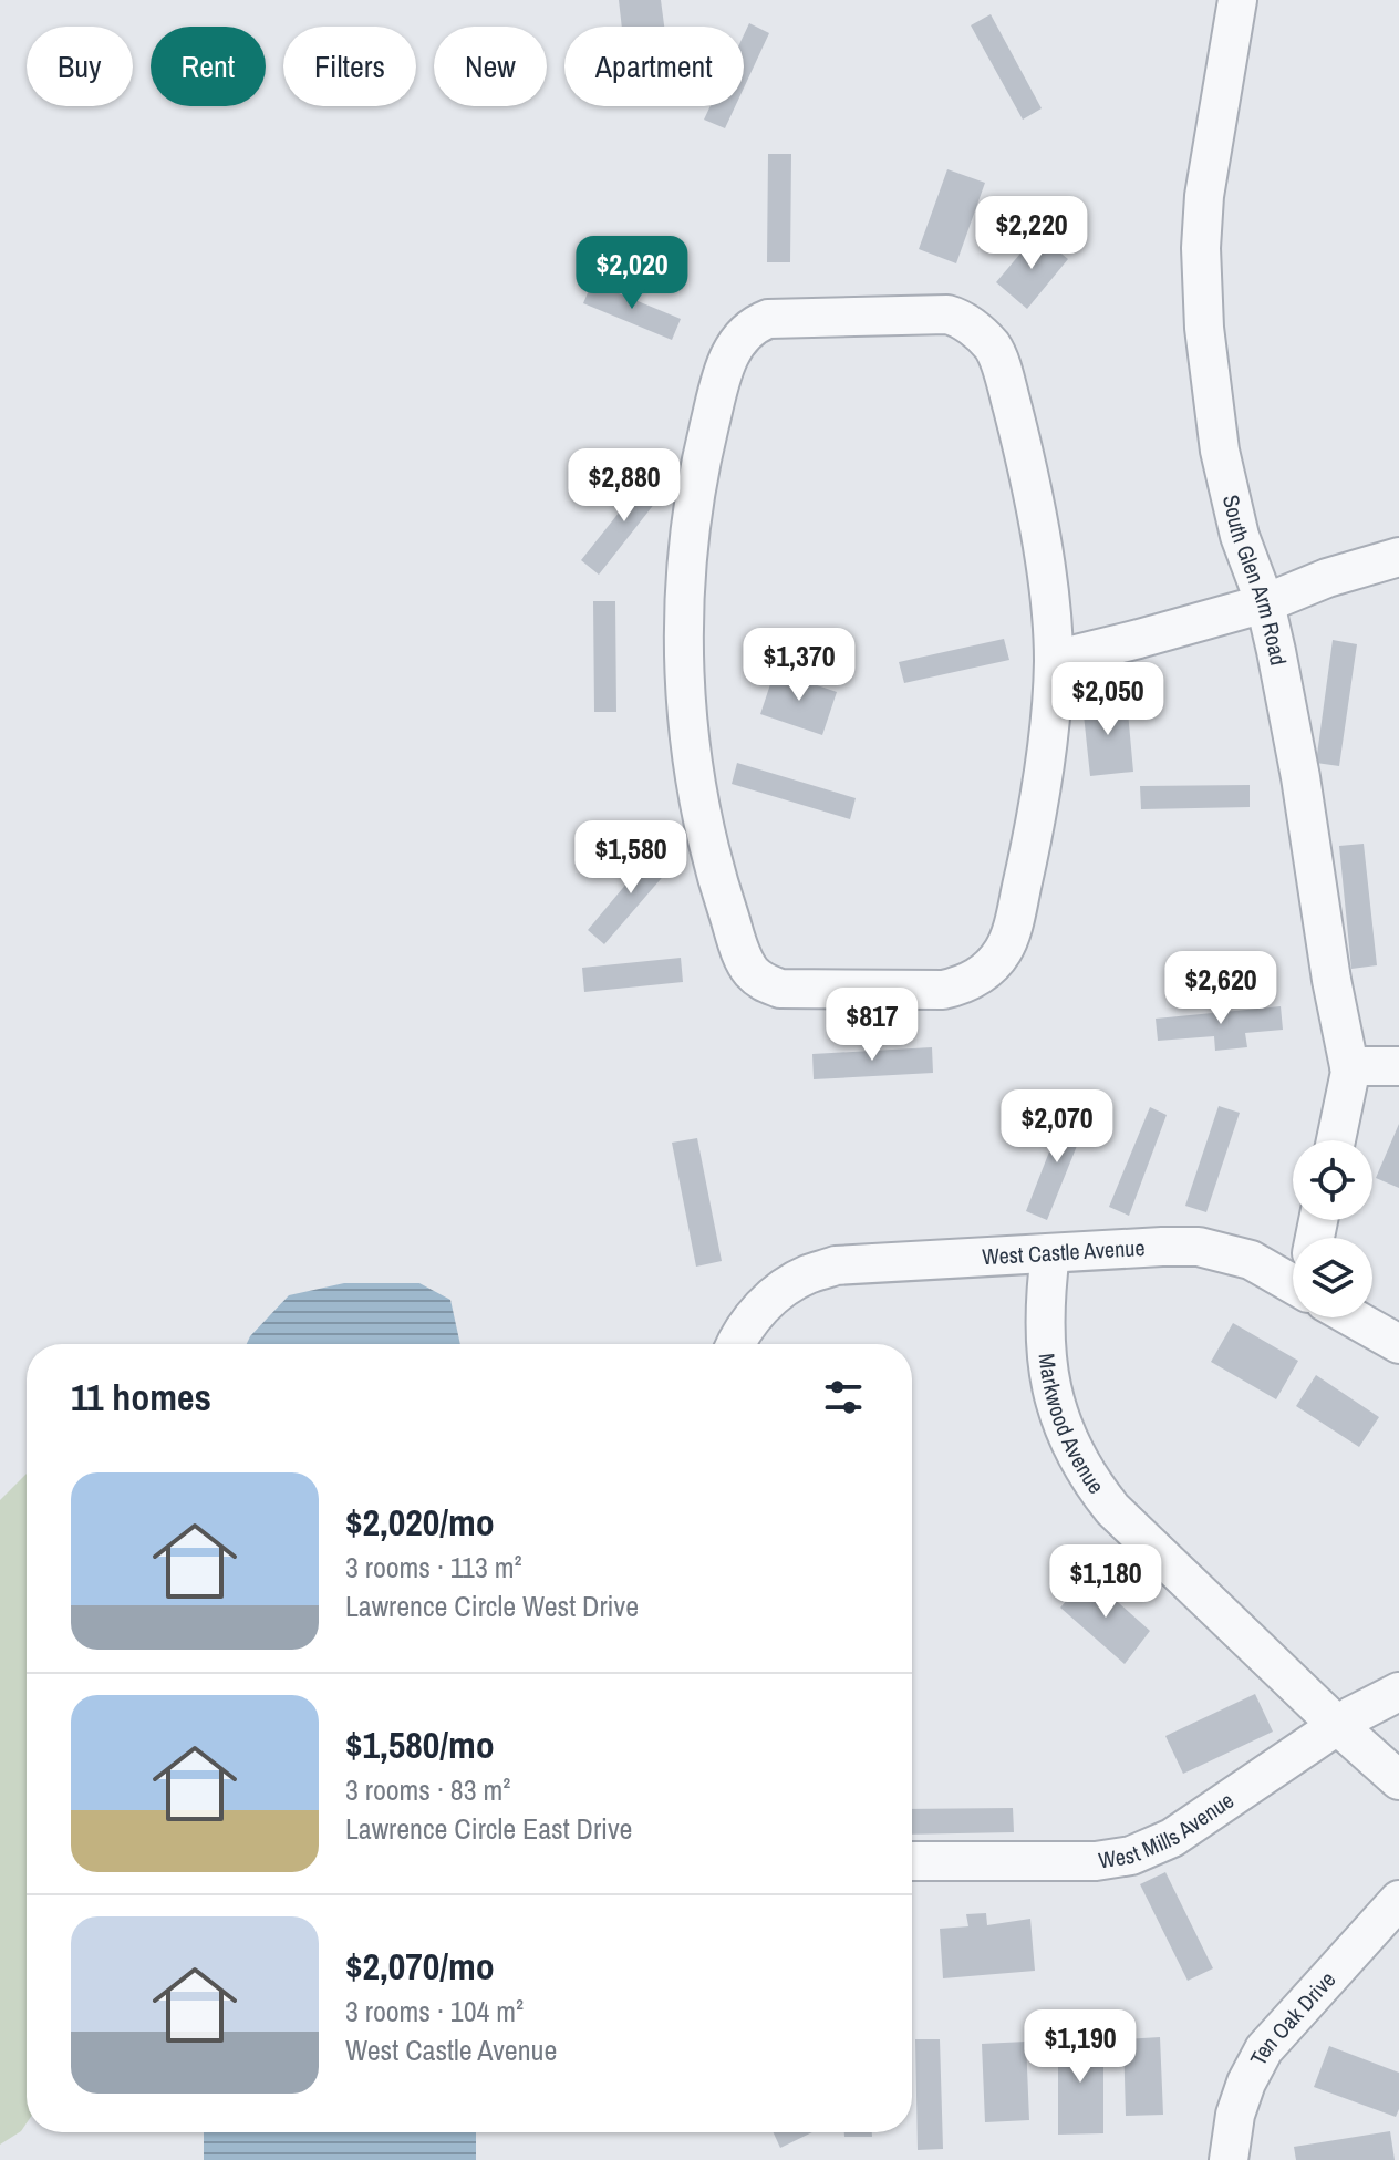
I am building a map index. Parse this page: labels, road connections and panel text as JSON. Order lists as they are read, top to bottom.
{
  "streets": {
    "street": [
      "South Glen Arm Road",
      "West Castle Avenue",
      "Markwood Avenue",
      "West Mills Avenue",
      "Ten Oak Drive"
    ]
  },
  "crossings": [
    ["West Castle Avenue", "Markwood Avenue"],
    ["Markwood Avenue", "West Mills Avenue"]
  ],
  "page": {
    "chip": [
      "Buy",
      "Rent",
      "Filters",
      "New",
      "Apartment"
    ],
    "price": [
      "$2,220",
      "$2,020",
      "$2,880",
      "$1,370",
      "$2,050",
      "$1,580",
      "$2,620",
      "$817",
      "$2,070",
      "$1,180",
      "$1,190"
    ],
    "heading": "11 homes",
    "list": [
      {
        "name": "$2,020/mo",
        "note": "3 rooms · 113 m² · Lawrence Circle West Drive"
      },
      {
        "name": "$1,580/mo",
        "note": "3 rooms · 83 m² · Lawrence Circle East Drive"
      },
      {
        "name": "$2,070/mo",
        "note": "3 rooms · 104 m² · West Castle Avenue"
      }
    ]
  }
}
